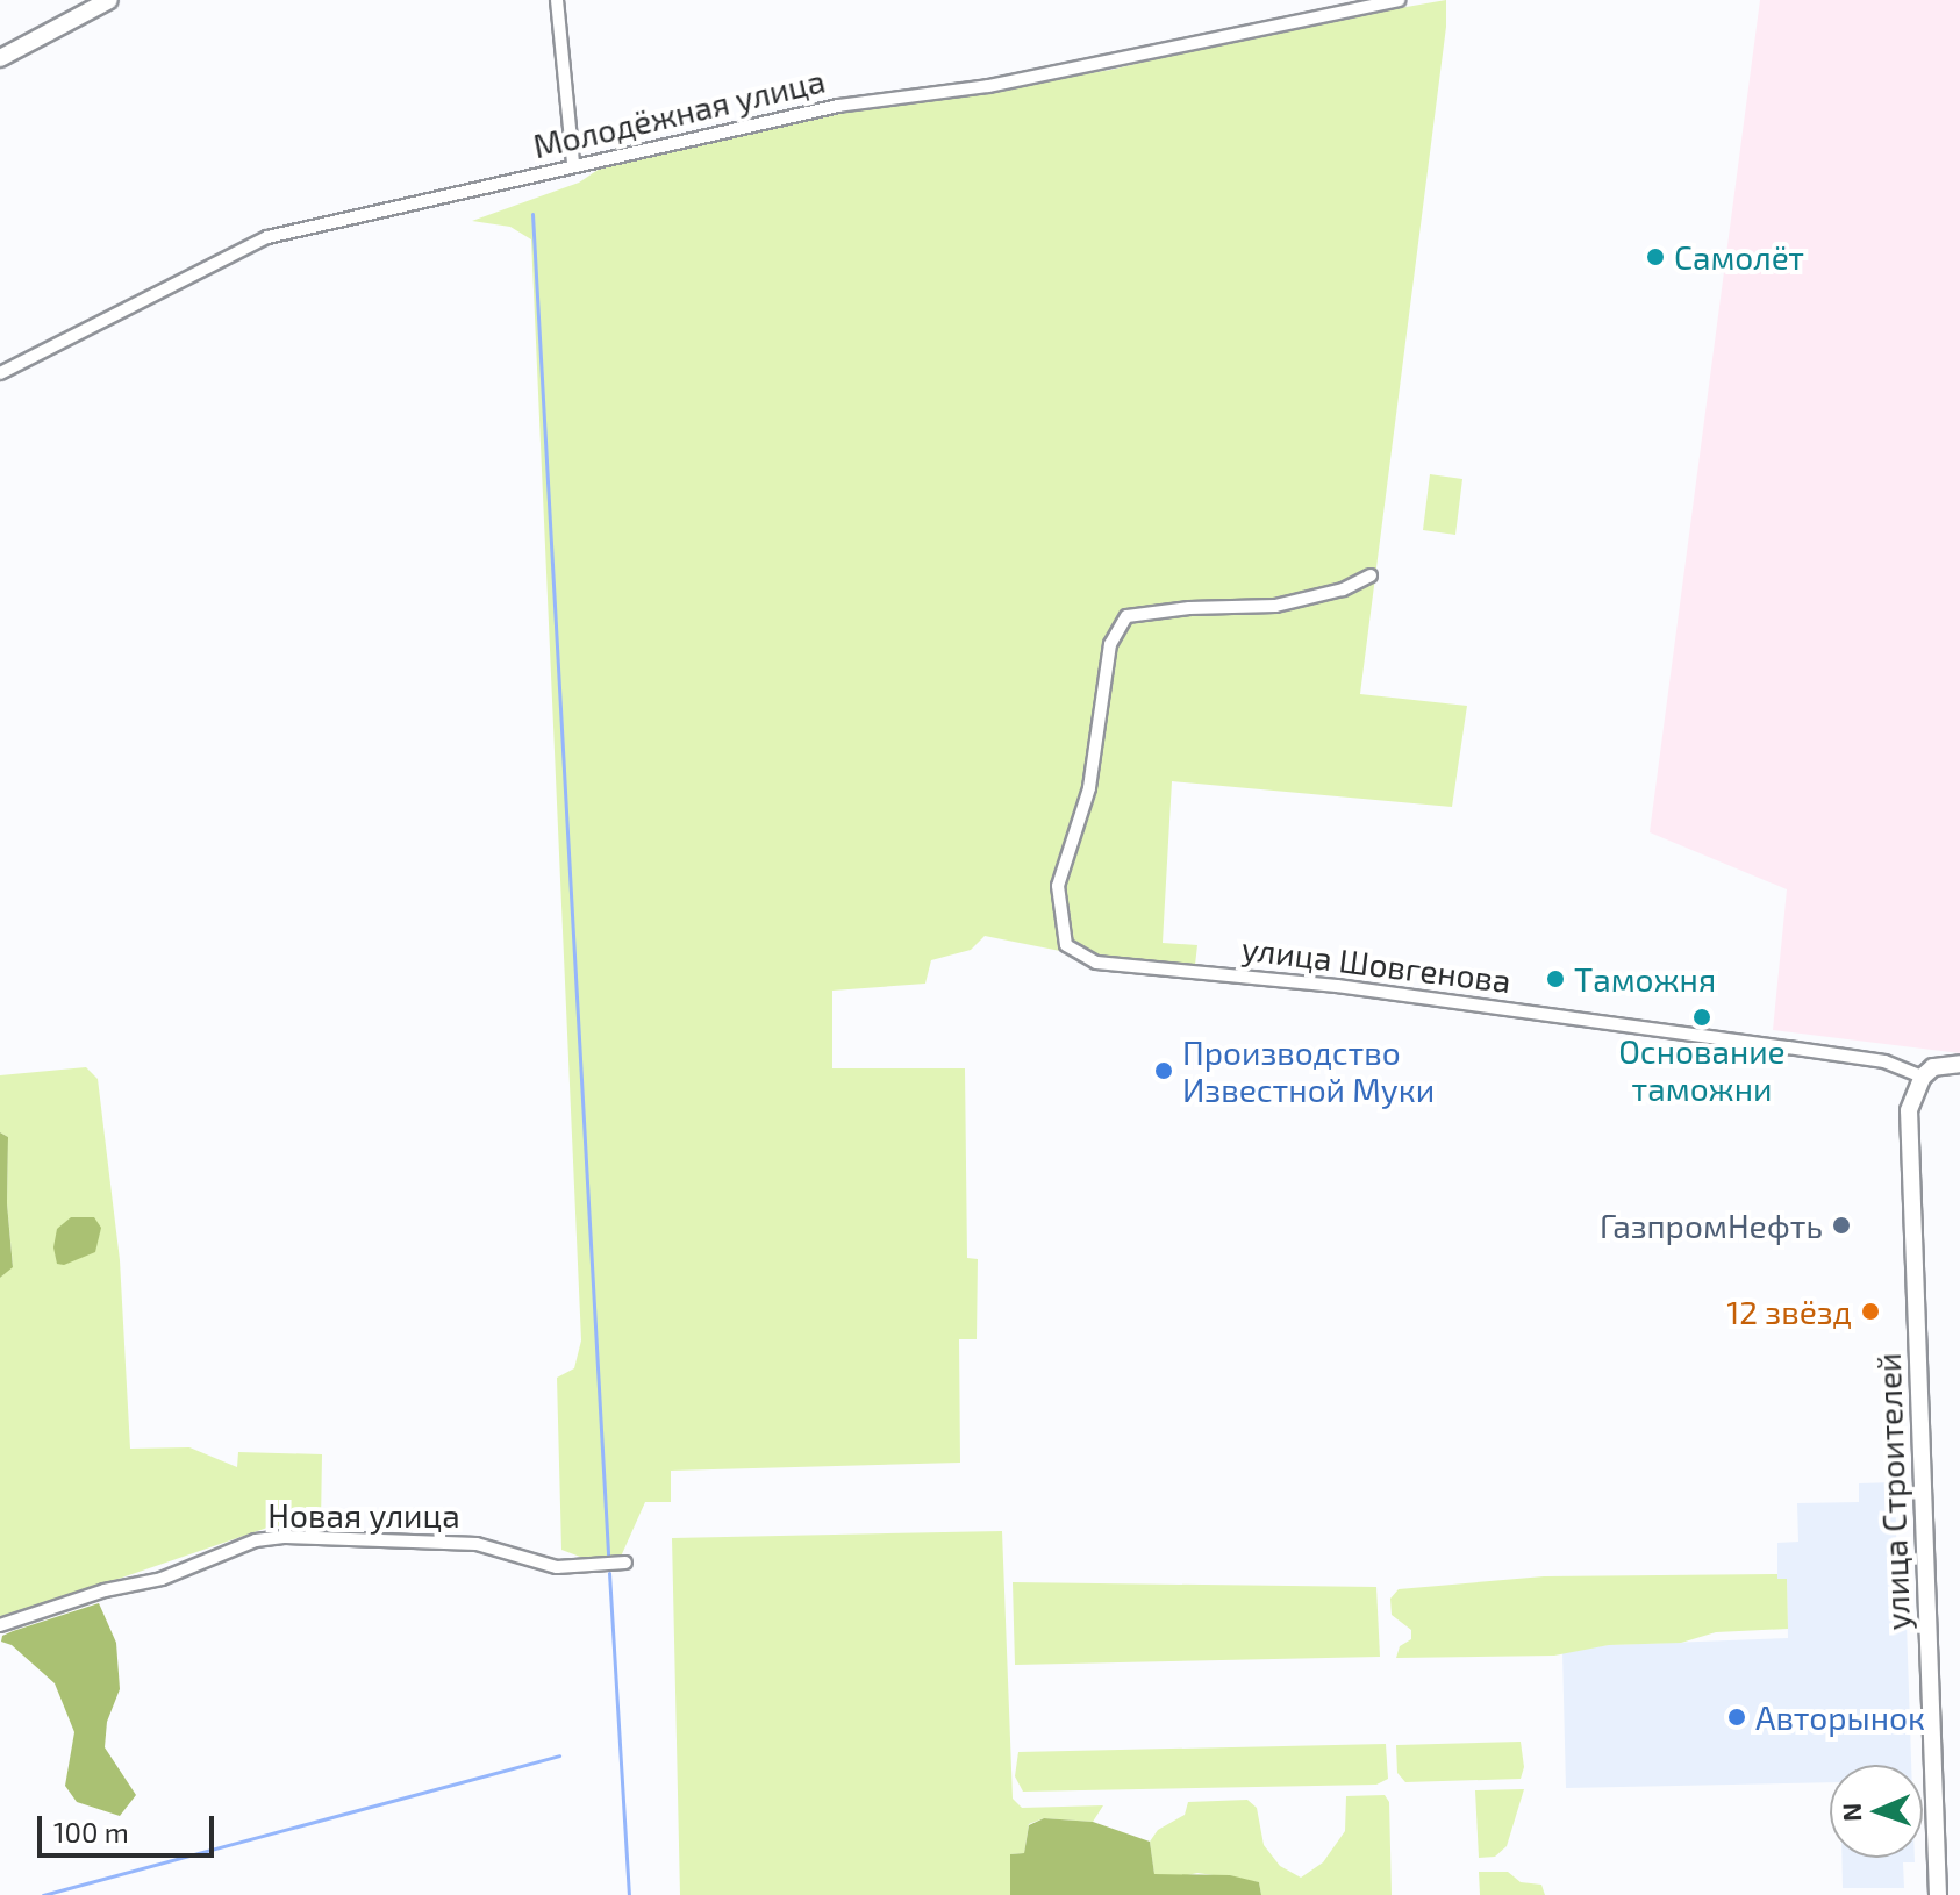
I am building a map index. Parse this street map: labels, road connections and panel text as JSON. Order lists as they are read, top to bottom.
{
  "streets": {
    "street": [
      "Молодёжная улица",
      "улица Шовгенова",
      "улица Строителей",
      "Новая улица"
    ]
  },
  "crossings": [
    ["улица Шовгенова", "улица Строителей"]
  ],
  "places": [
    "Самолёт",
    "Таможня",
    "Основание таможни",
    "Производство Известной Муки",
    "ГазпромНефть",
    "12 звёзд",
    "Авторынок"
  ],
  "scale_bar": "100 m",
  "north": "left"
}
